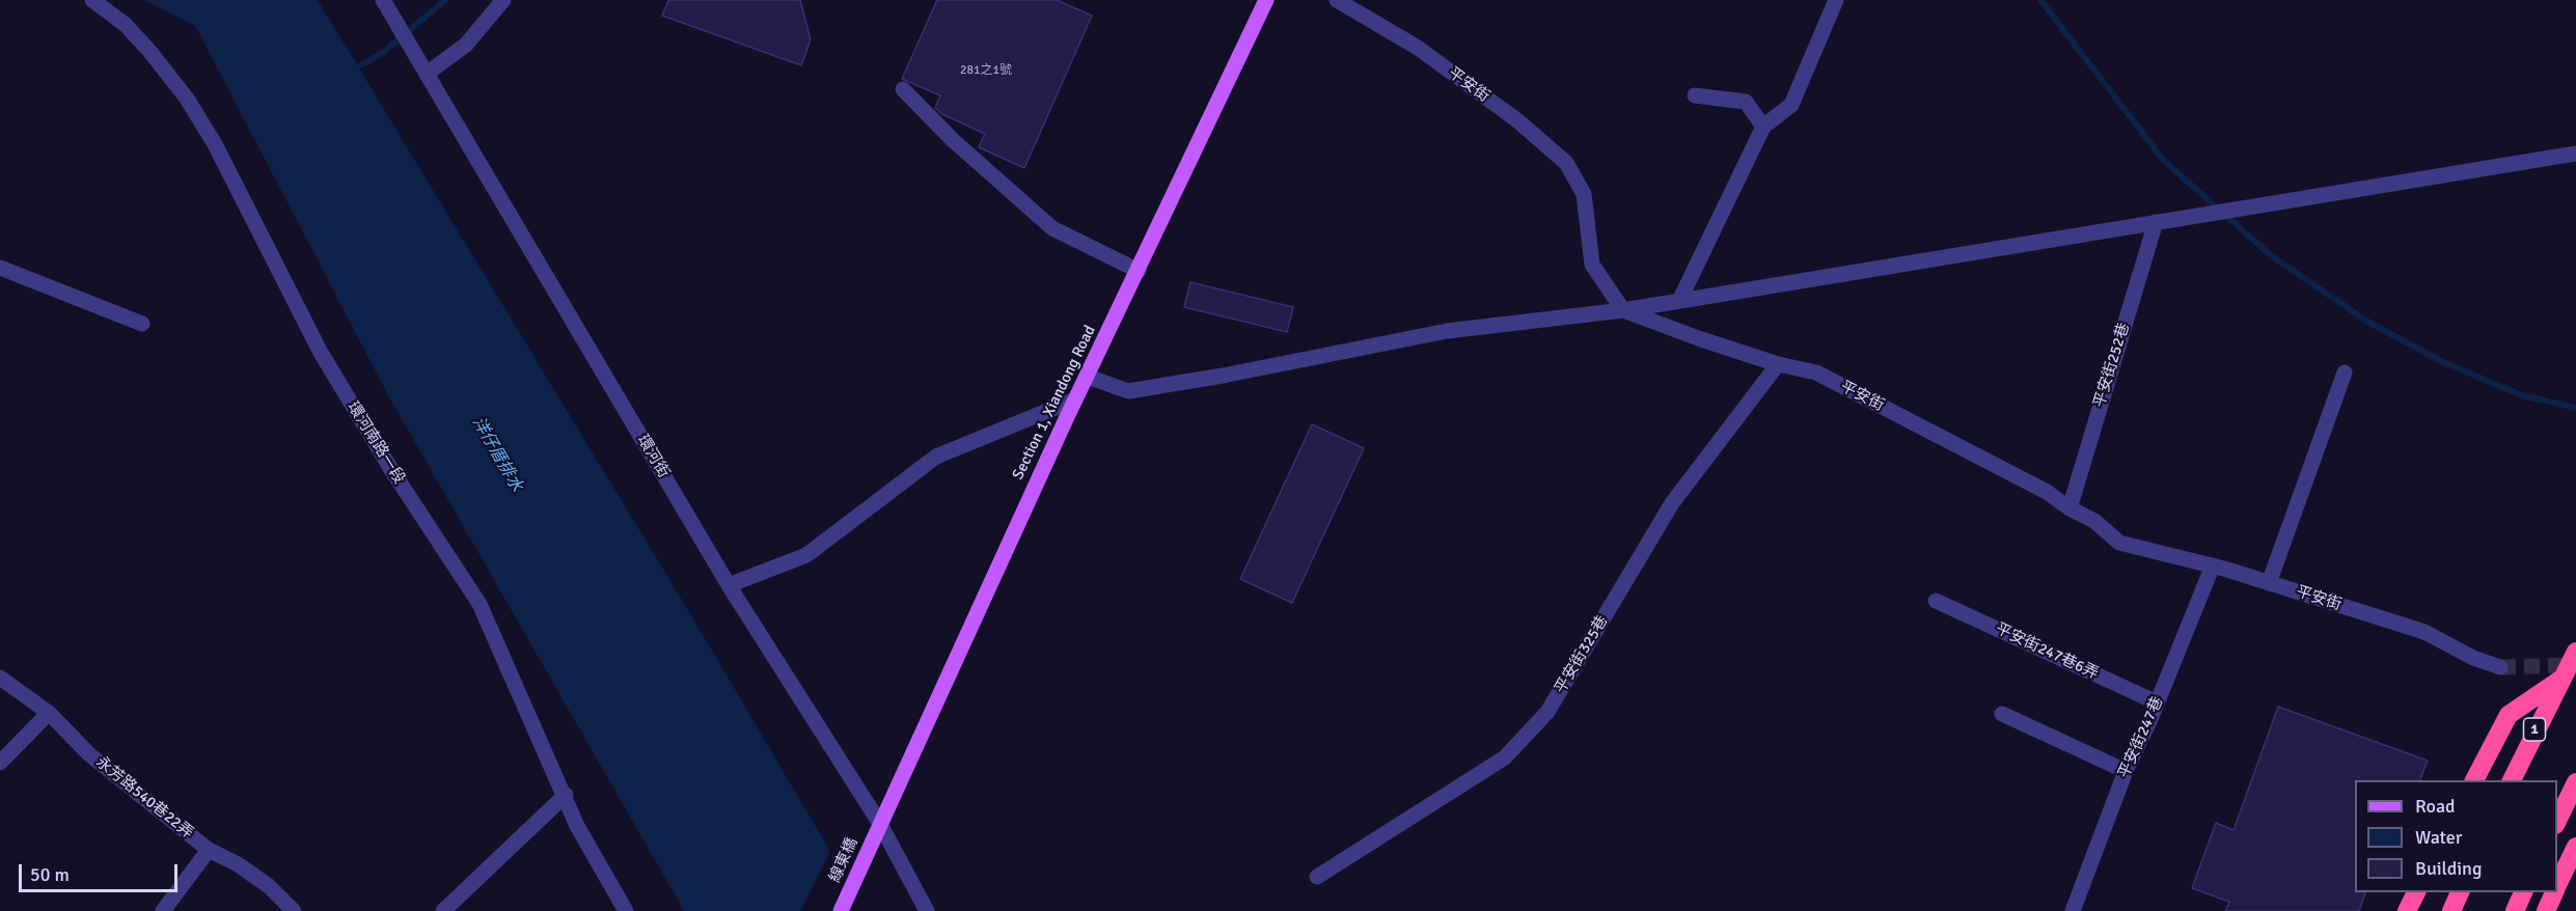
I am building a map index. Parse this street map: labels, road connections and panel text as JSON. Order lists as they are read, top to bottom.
{
  "streets": {
    "highway": ["1"],
    "main road": ["Section 1, Xiandong Road", "線東橋"],
    "street": [
      "平安街",
      "平安街252巷",
      "環河南路一段",
      "環河街",
      "平安街247巷6弄",
      "平安街325巷",
      "平安街247巷",
      "永芳路540巷22弄"
    ]
  },
  "crossings": [
    ["平安街", "平安街252巷"],
    ["平安街", "平安街325巷"],
    ["平安街", "平安街247巷"],
    ["Section 1, Xiandong Road", "環河街"],
    ["Section 1, Xiandong Road", "線東橋"],
    ["環河街", "線東橋"],
    ["平安街247巷6弄", "平安街247巷"]
  ],
  "water": ["洋仔厝排水"],
  "house_numbers": ["281之1號"],
  "legend": ["Road", "Water", "Building"],
  "scale_bar": "50 m"
}
